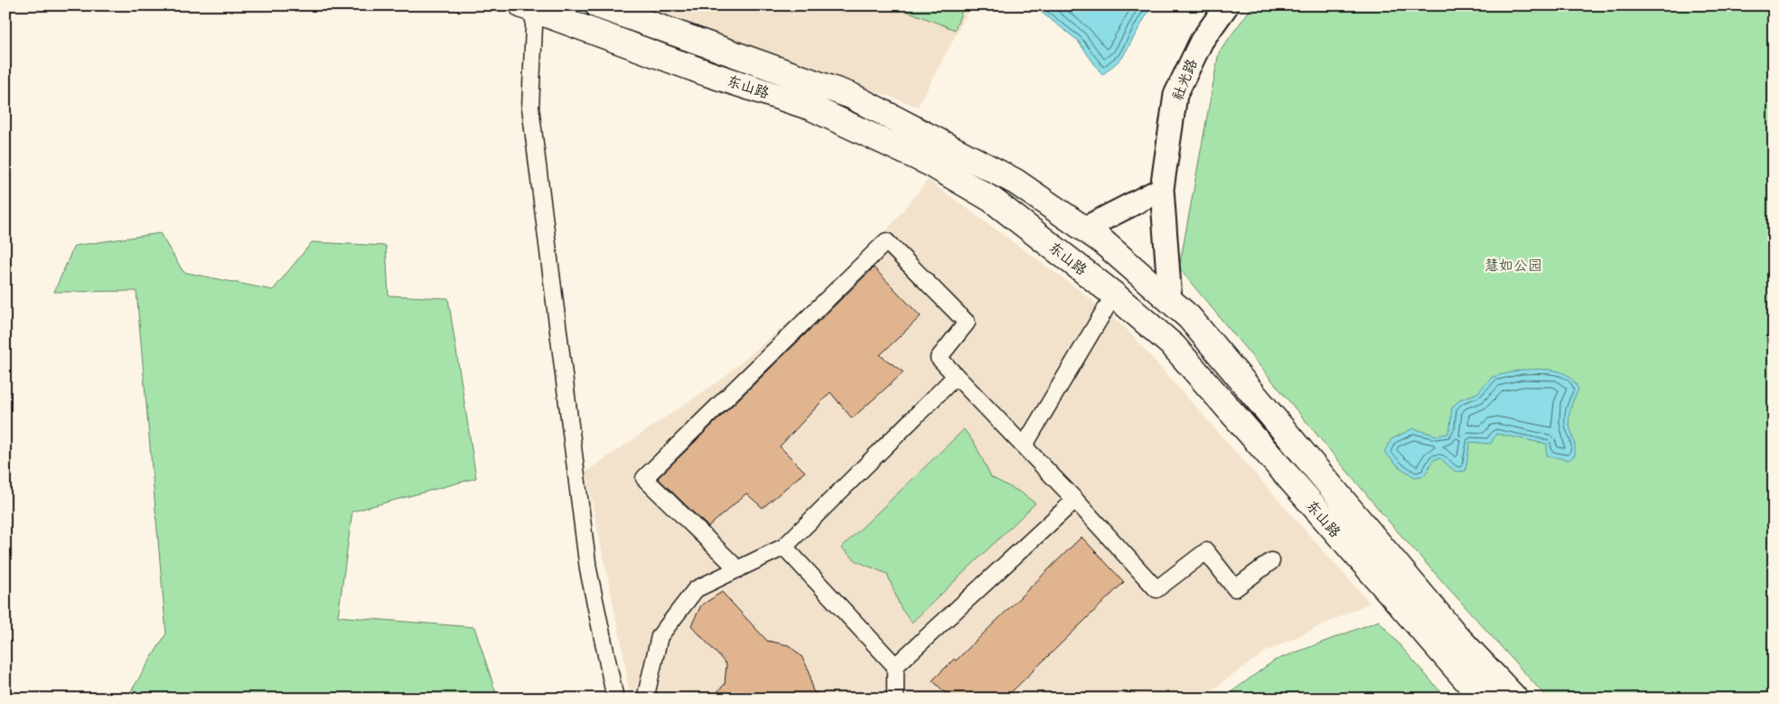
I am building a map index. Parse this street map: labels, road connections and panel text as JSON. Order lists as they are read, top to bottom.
{
  "streets": {
    "main road": ["东山路"],
    "street": ["社光路"]
  },
  "crossings": [
    ["社光路", "东山路"]
  ],
  "parks": ["慧如公园"]
}
